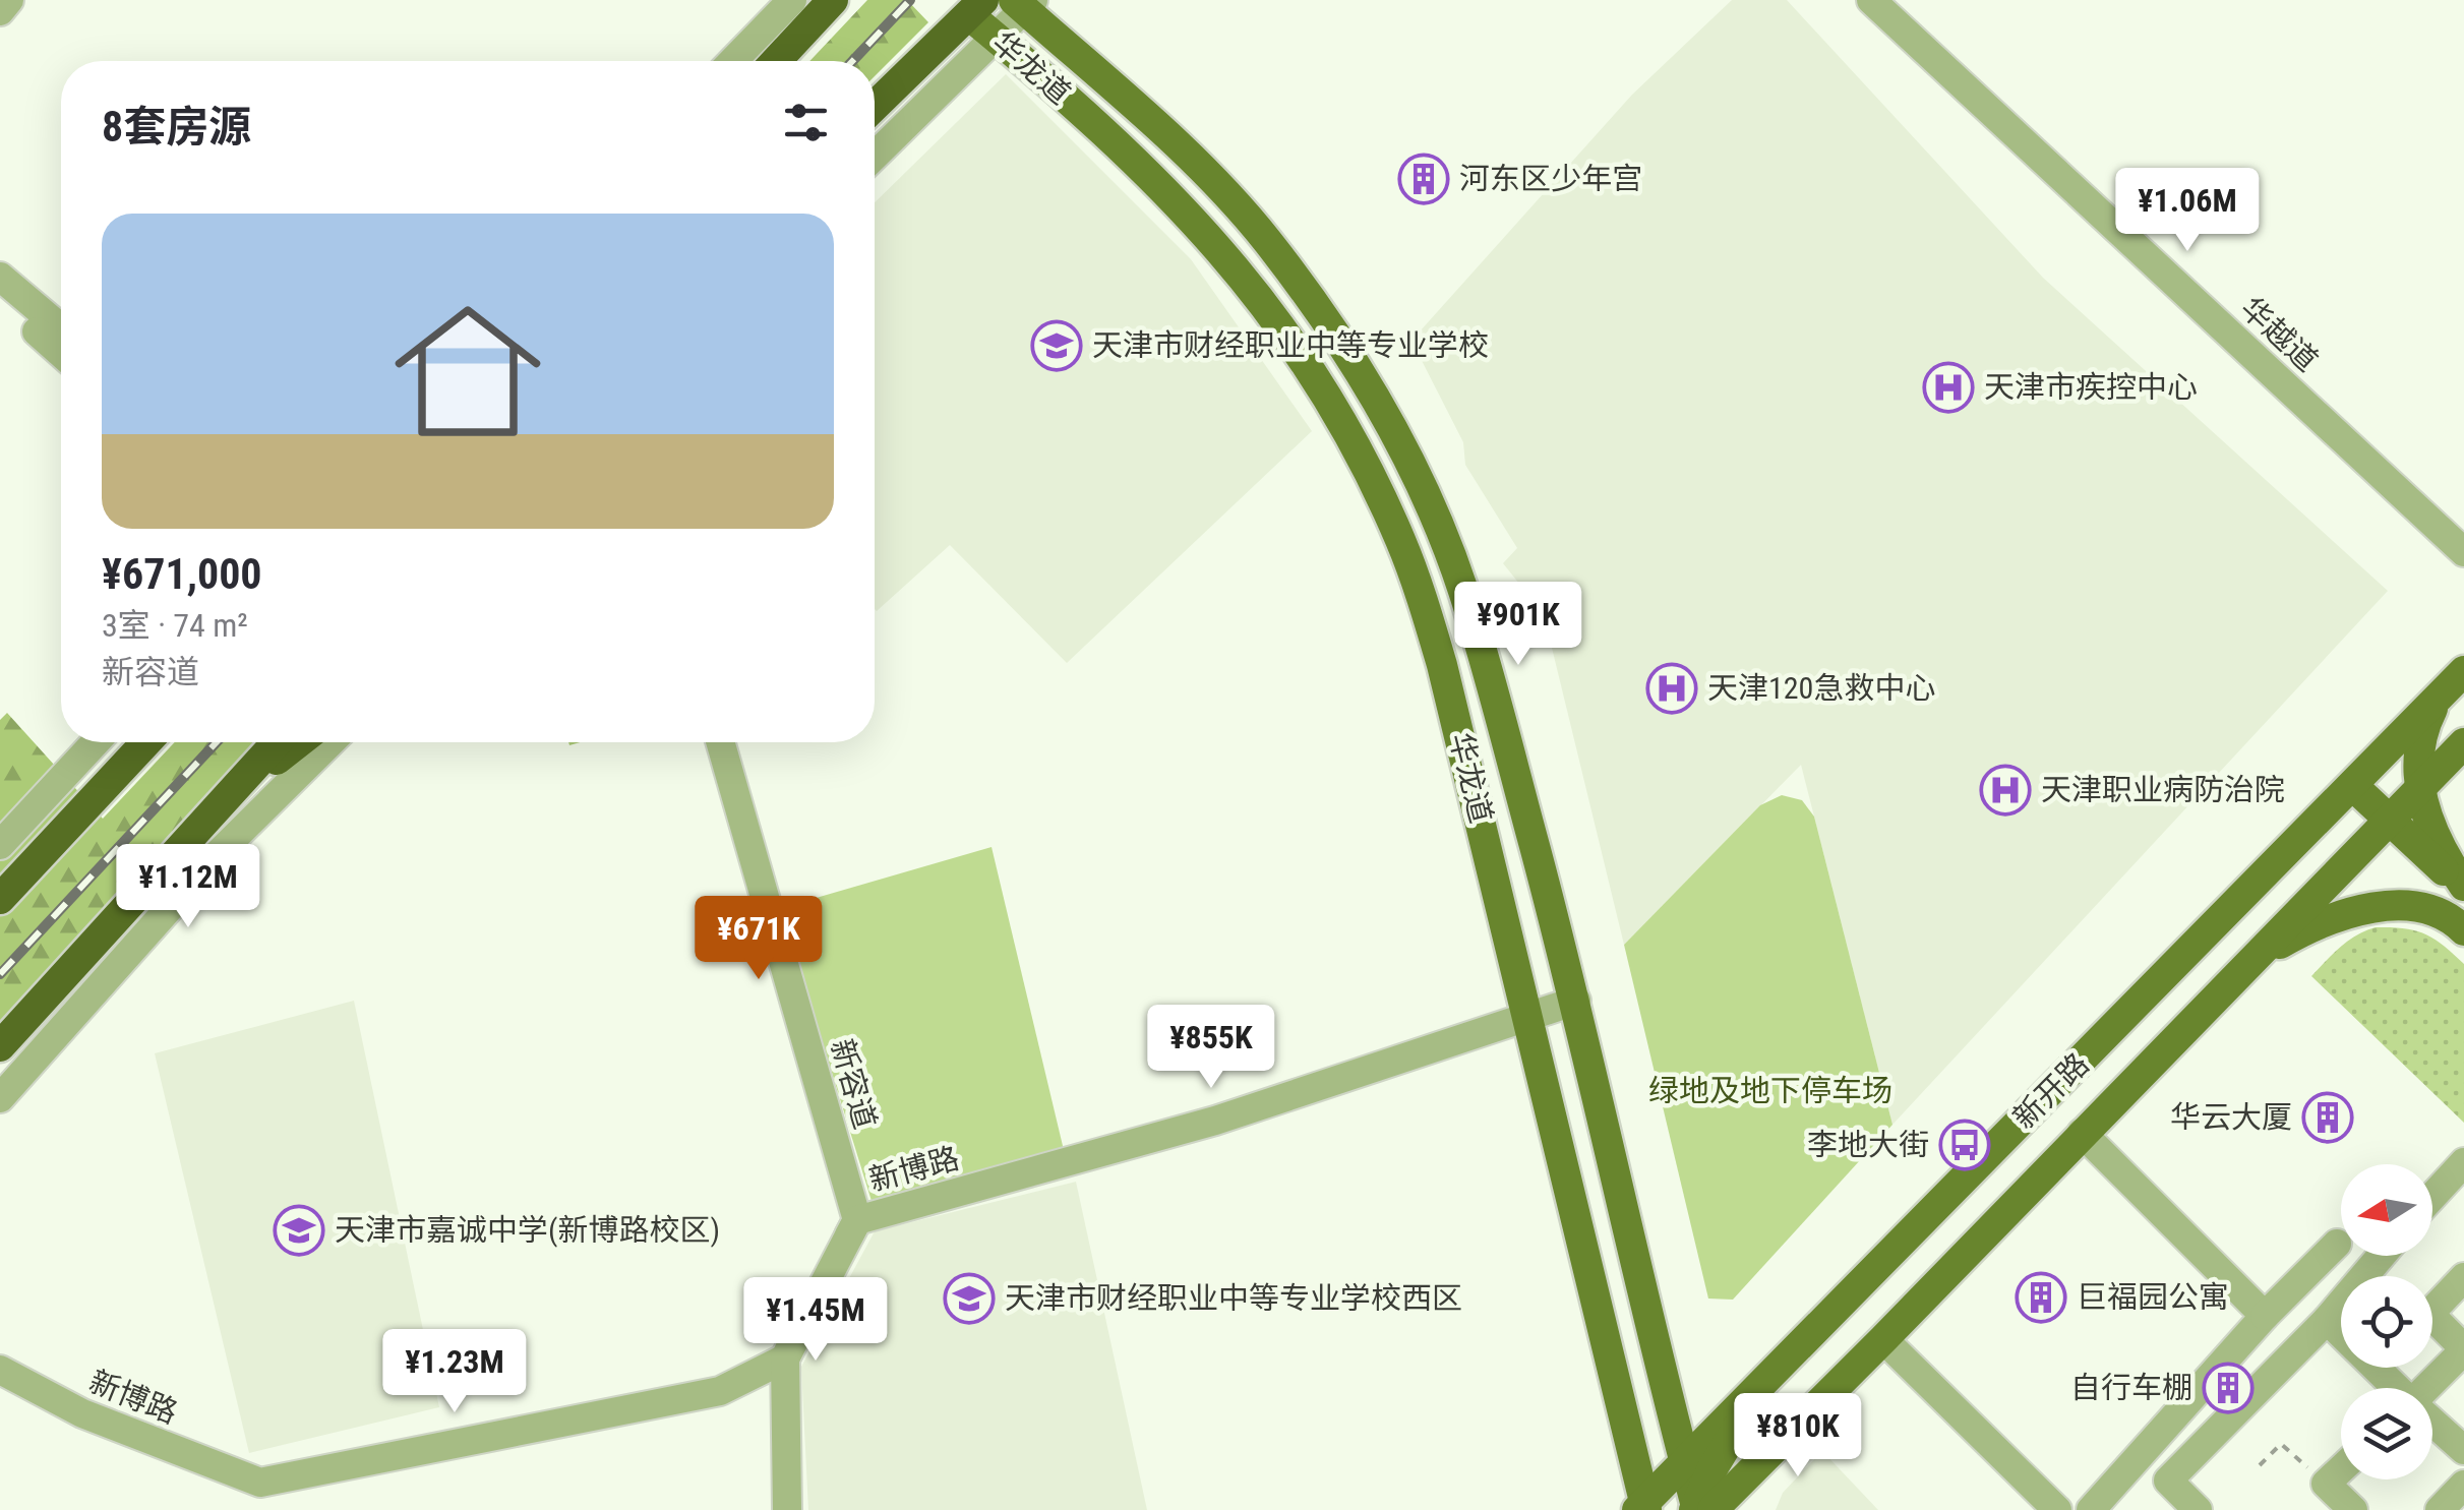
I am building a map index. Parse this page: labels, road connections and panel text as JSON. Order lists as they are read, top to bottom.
{
  "streets": {
    "main road": ["华龙道", "新开路"],
    "street": ["华越道", "新容道", "新博路"]
  },
  "crossings": [
    ["华龙道", "新开路"],
    ["华龙道", "新博路"],
    ["新容道", "新博路"]
  ],
  "parks": ["绿地及地下停车场"],
  "places": {
    "building": [
      "河东区少年宫",
      "华云大厦",
      "巨福园公寓",
      "自行车棚"
    ],
    "school or university": ["天津市财经职业中等专业学校", "天津市嘉诚中学(新博路校区)", "天津市财经职业中等专业学校西区"],
    "hospital": ["天津市疾控中心", "天津120急救中心", "天津职业病防治院"],
    "bus stop": ["李地大街"]
  },
  "north": "left",
  "page": {
    "heading": "8套房源",
    "price": [
      "¥1.06M",
      "¥901K",
      "¥1.12M",
      "¥671K",
      "¥855K",
      "¥1.45M",
      "¥1.23M",
      "¥810K"
    ],
    "list": [
      {
        "name": "¥671,000",
        "note": "3室 · 74 m² · 新容道"
      }
    ]
  }
}
